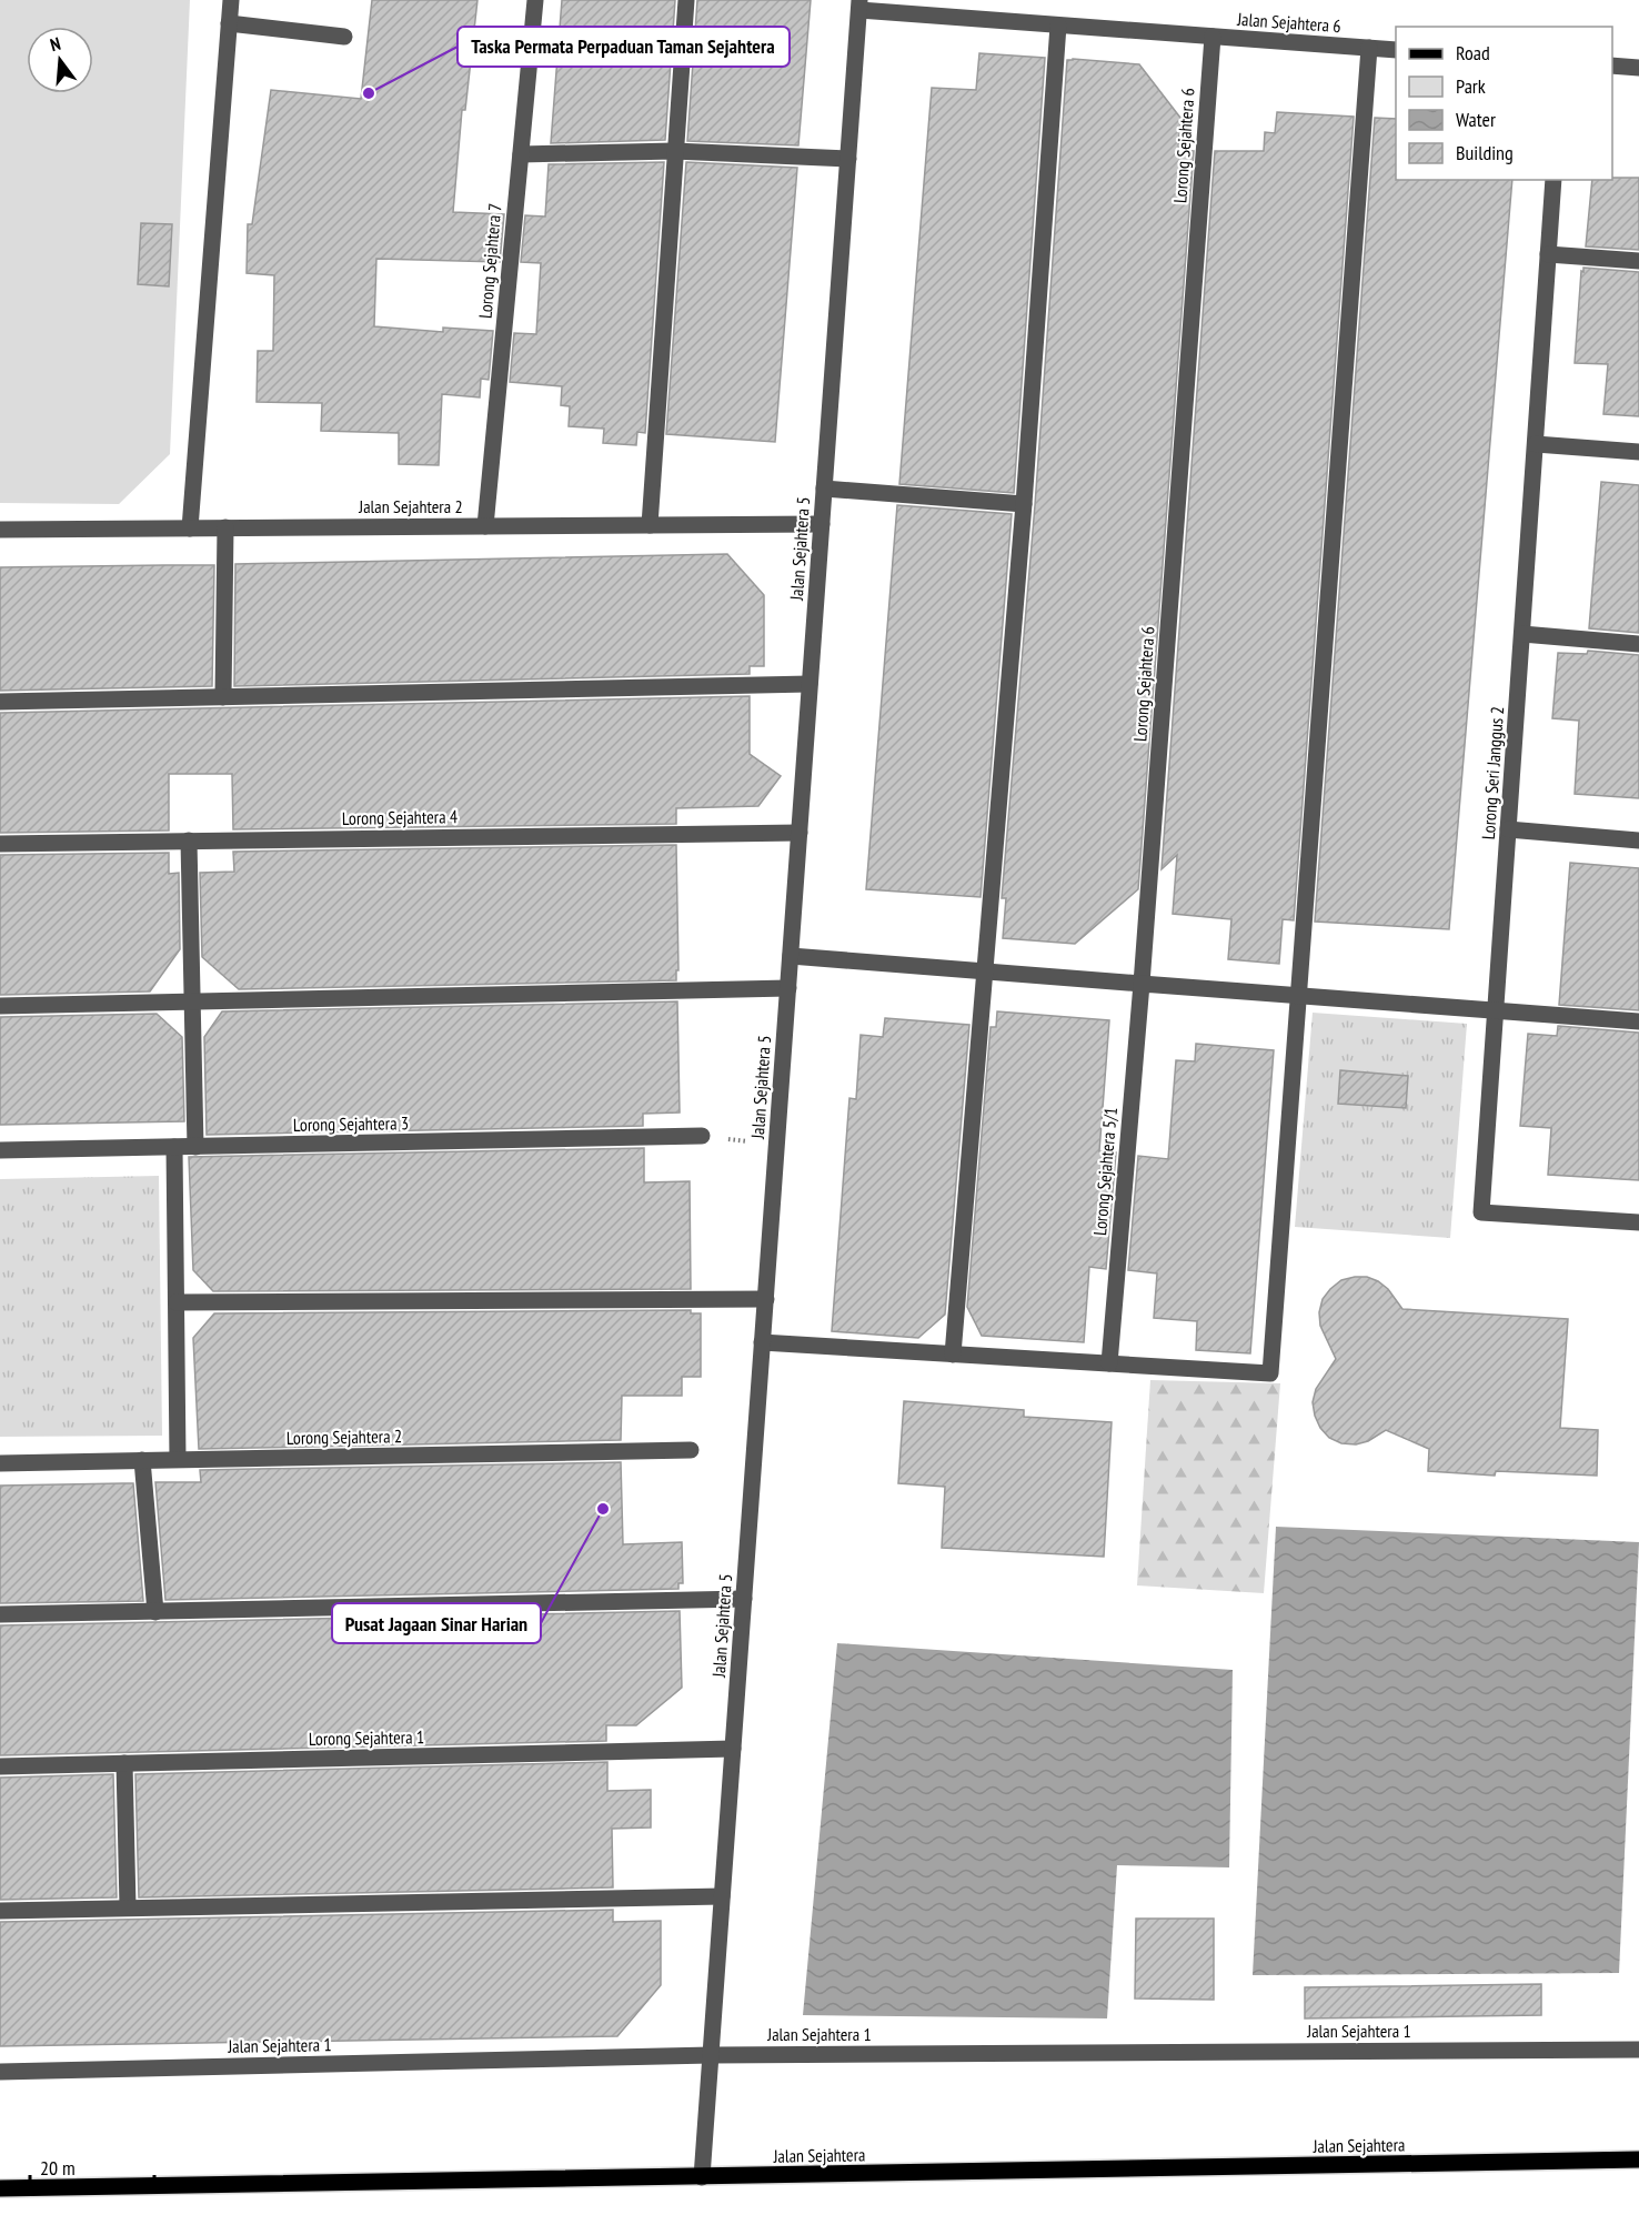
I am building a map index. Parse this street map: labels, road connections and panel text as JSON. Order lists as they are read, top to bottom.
{
  "streets": {
    "main road": ["Jalan Sejahtera"],
    "street": [
      "Jalan Sejahtera 6",
      "Lorong Sejahtera 6",
      "Lorong Sejahtera 7",
      "Jalan Sejahtera 2",
      "Jalan Sejahtera 5",
      "Lorong Seri Janggus 2",
      "Lorong Sejahtera 4",
      "Lorong Sejahtera 3",
      "Lorong Sejahtera 5/1",
      "Lorong Sejahtera 2",
      "Lorong Sejahtera 1",
      "Jalan Sejahtera 1"
    ]
  },
  "crossings": [
    ["Jalan Sejahtera 6", "Lorong Sejahtera 6"],
    ["Jalan Sejahtera 6", "Jalan Sejahtera 5"],
    ["Lorong Sejahtera 6", "Lorong Sejahtera 5/1"],
    ["Lorong Sejahtera 7", "Jalan Sejahtera 2"],
    ["Jalan Sejahtera 2", "Jalan Sejahtera 5"],
    ["Jalan Sejahtera 5", "Lorong Sejahtera 4"],
    ["Jalan Sejahtera 5", "Lorong Sejahtera 1"],
    ["Jalan Sejahtera 5", "Jalan Sejahtera 1"],
    ["Jalan Sejahtera 5", "Jalan Sejahtera"]
  ],
  "places": ["Taska Permata Perpaduan Taman Sejahtera", "Pusat Jagaan Sinar Harian"],
  "legend": [
    "Road",
    "Park",
    "Water",
    "Building"
  ],
  "scale_bar": "20 m",
  "north": "top"
}
